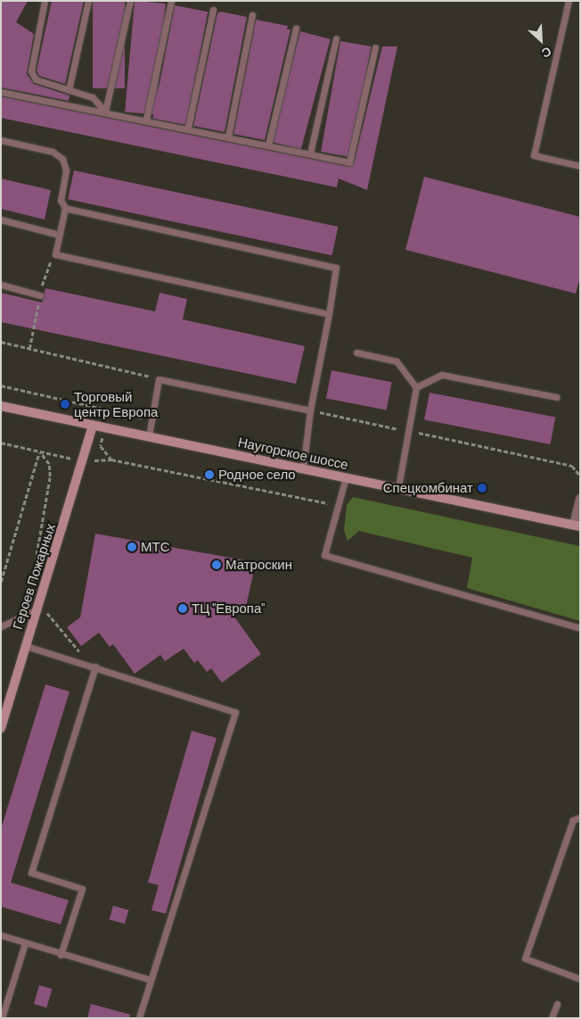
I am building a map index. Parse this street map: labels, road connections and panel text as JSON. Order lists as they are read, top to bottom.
{
  "streets": {
    "main road": ["Наугорское шоссе", "Героев Пожарных"]
  },
  "crossings": [
    ["Наугорское шоссе", "Героев Пожарных"]
  ],
  "places": [
    "Торговый центр Европа",
    "Родное село",
    "Спецкомбинат",
    "МТС",
    "Матроскин",
    "ТЦ \"Европа\""
  ],
  "north": "bottom right"
}
